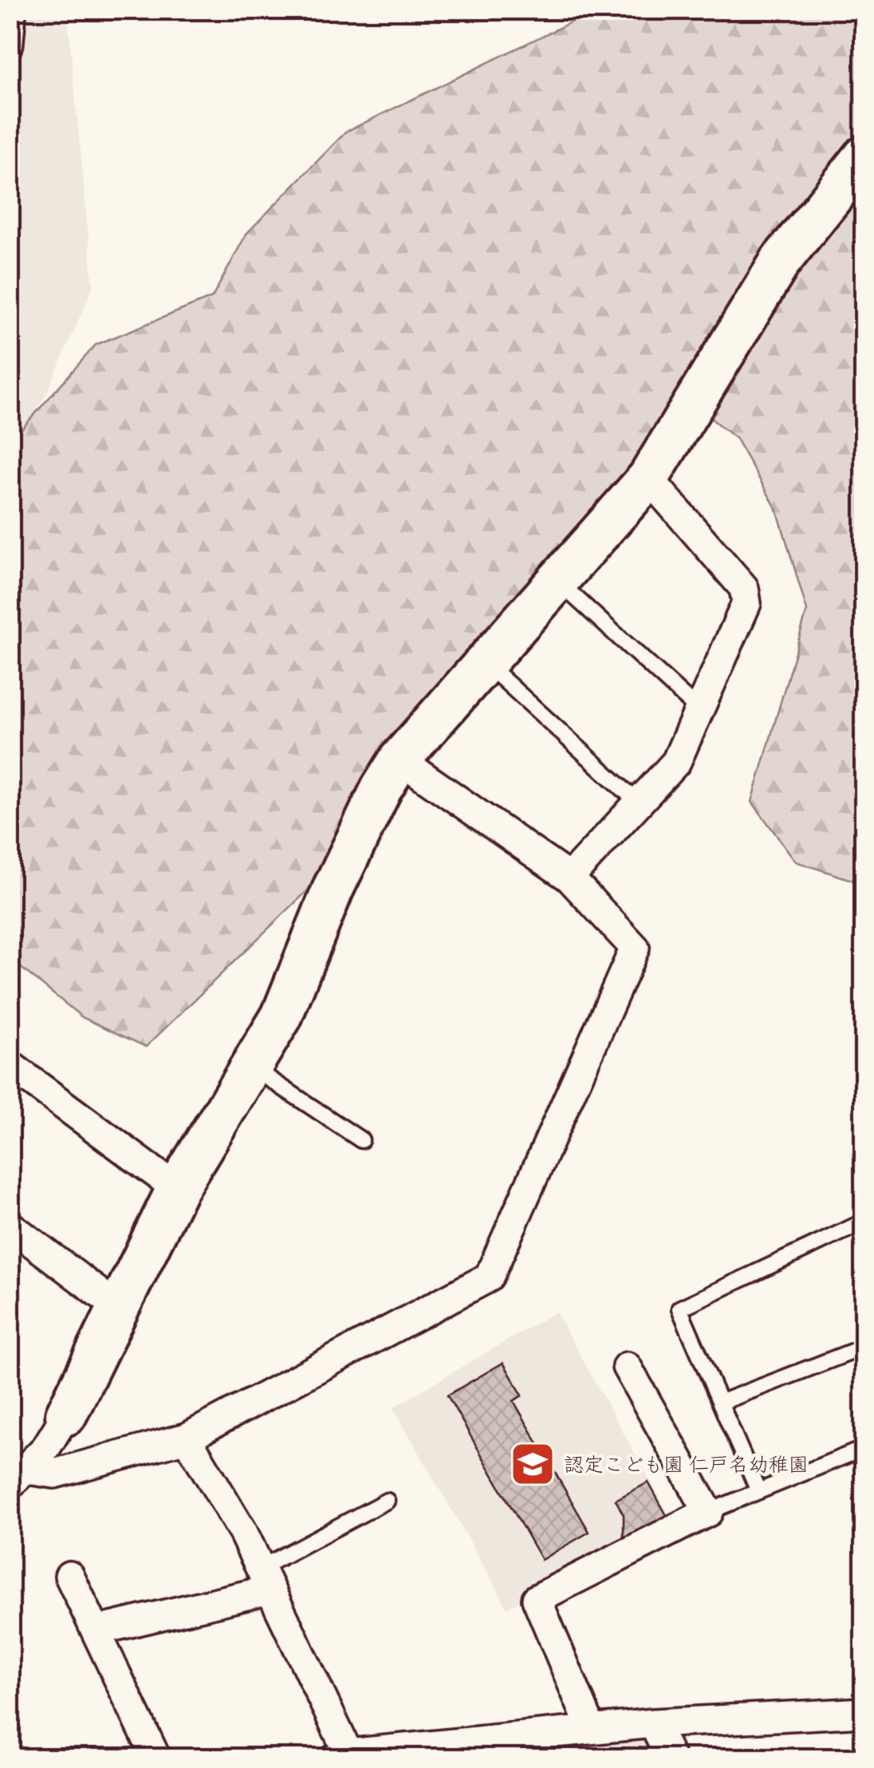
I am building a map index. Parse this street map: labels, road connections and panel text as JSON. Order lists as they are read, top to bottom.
{
  "places": {
    "school or university": ["認定こども園 仁戸名幼稚園"]
  }
}
